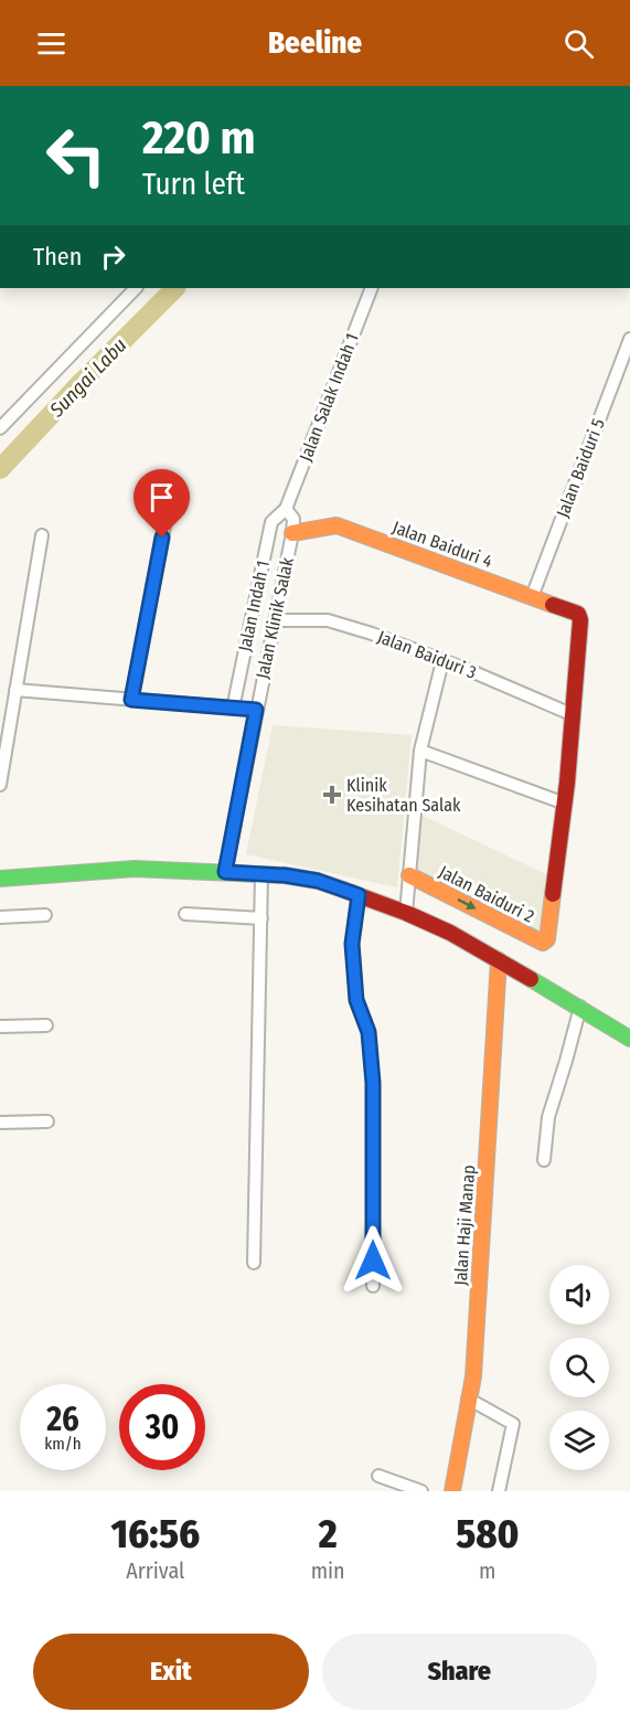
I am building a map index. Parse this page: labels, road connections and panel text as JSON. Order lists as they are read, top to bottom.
{
  "streets": {
    "street": [
      "Jalan Salak Indah 1",
      "Jalan Baiduri 5",
      "Jalan Baiduri 4",
      "Jalan Indah 1",
      "Jalan Klinik Salak",
      "Jalan Baiduri 3",
      "Jalan Baiduri 2",
      "Jalan Haji Manap"
    ]
  },
  "crossings": [
    ["Jalan Salak Indah 1", "Jalan Indah 1"],
    ["Jalan Baiduri 5", "Jalan Baiduri 4"],
    ["Jalan Baiduri 4", "Jalan Klinik Salak"],
    ["Jalan Baiduri 4", "Jalan Baiduri 3"],
    ["Jalan Klinik Salak", "Jalan Baiduri 3"]
  ],
  "water": ["Sungai Labu"],
  "places": {
    "health": ["Klinik Kesihatan Salak"]
  },
  "page": {
    "header": "Beeline",
    "turn": ["220 m", "Turn left"],
    "then": "Then",
    "speed": "26 km/h",
    "limit": "30",
    "eta": [
      "16:56",
      "Arrival",
      "2",
      "min",
      "580",
      "m"
    ],
    "buttons": ["Exit", "Share"]
  }
}
